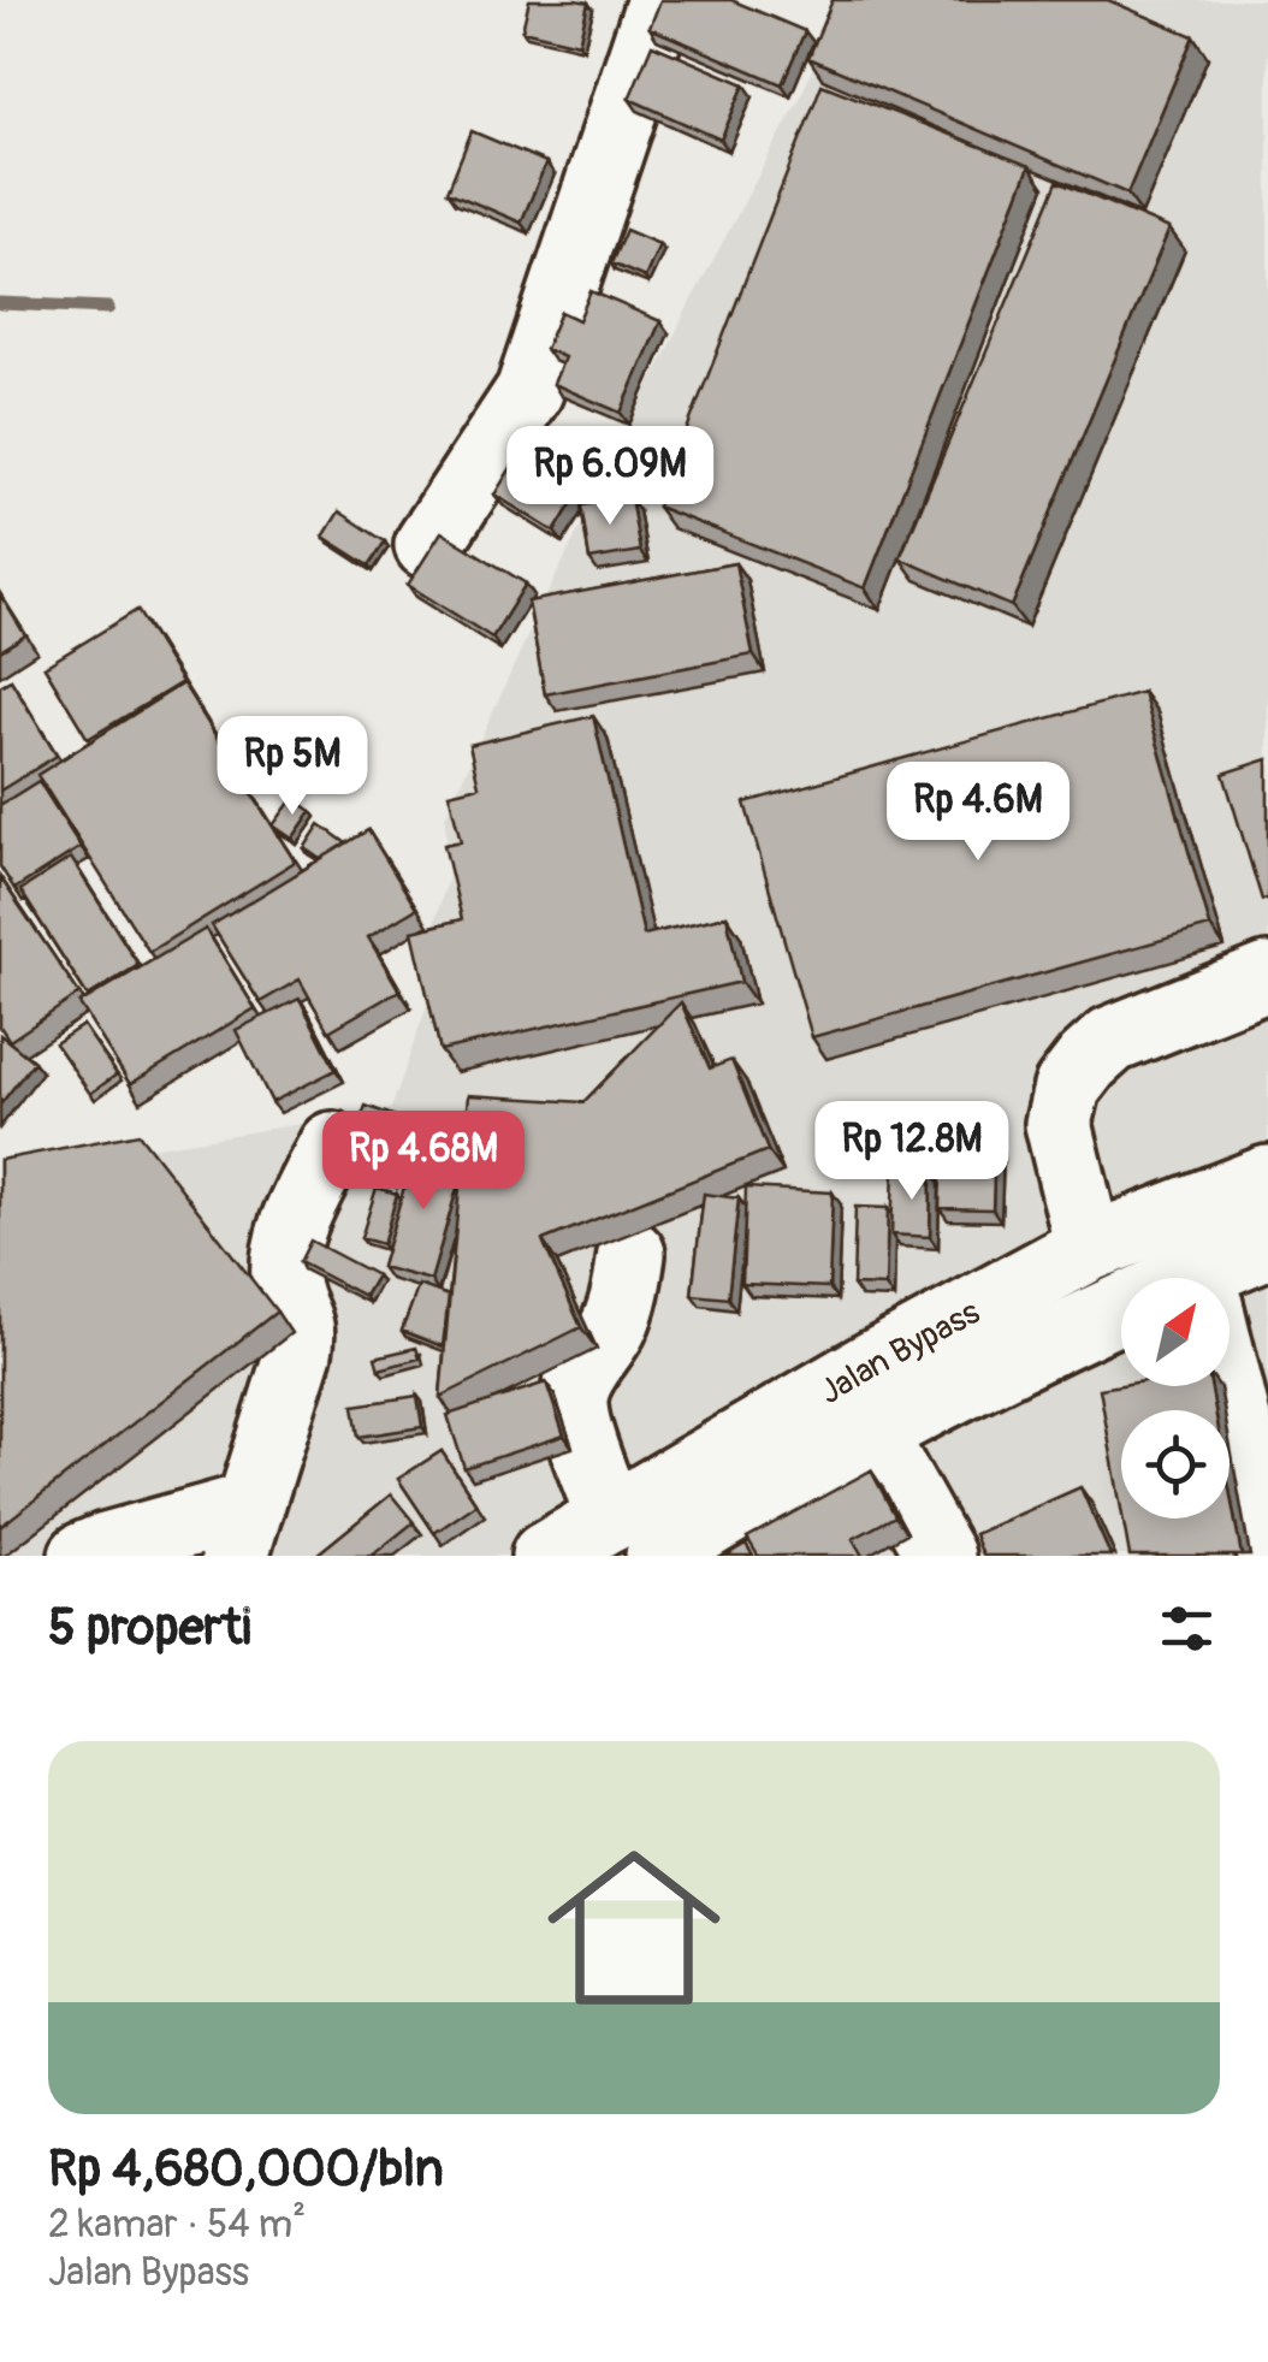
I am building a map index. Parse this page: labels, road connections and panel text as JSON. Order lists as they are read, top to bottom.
{
  "streets": {
    "main road": ["Jalan Bypass"]
  },
  "north": "top right",
  "page": {
    "price": [
      "Rp 6.09M",
      "Rp 5M",
      "Rp 4.6M",
      "Rp 12.8M",
      "Rp 4.68M"
    ],
    "heading": "5 properti",
    "list": [
      {
        "name": "Rp 4,680,000/bln",
        "note": "2 kamar · 54 m² · Jalan Bypass"
      }
    ]
  }
}
